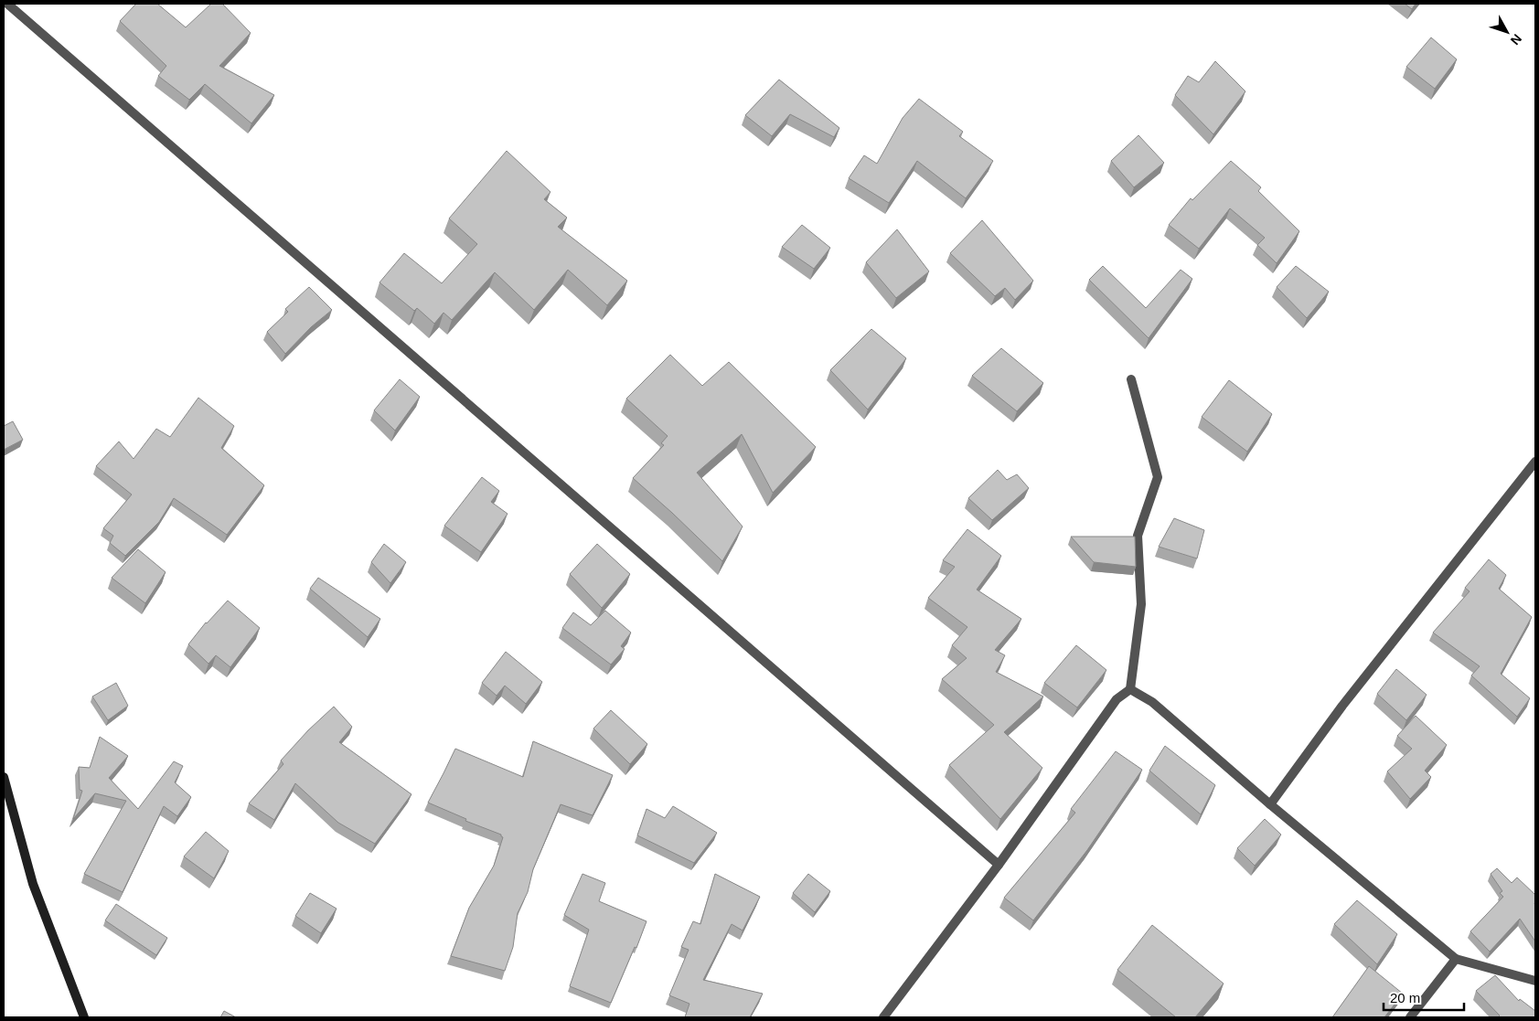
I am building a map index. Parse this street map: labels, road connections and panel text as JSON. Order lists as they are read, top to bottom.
{
  "scale_bar": "20 m",
  "north": "bottom right"
}
